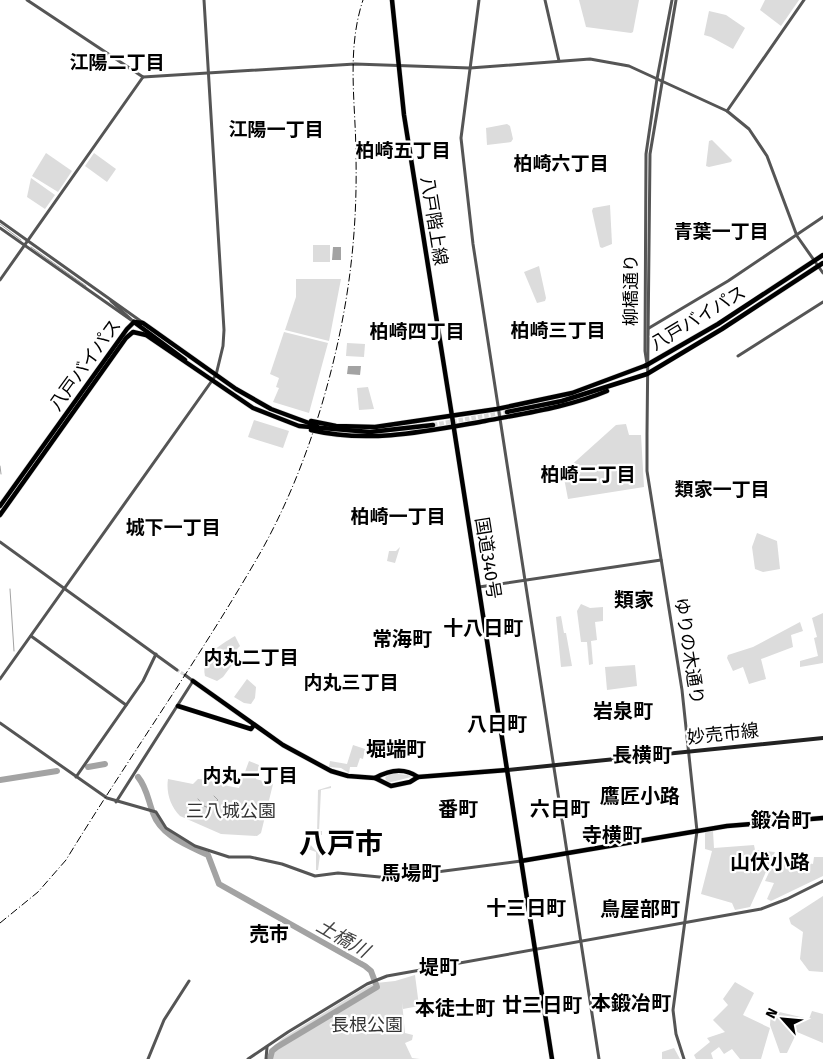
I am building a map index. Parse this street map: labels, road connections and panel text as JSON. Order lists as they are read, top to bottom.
{
  "streets": {
    "main road": [
      "八戸階上線",
      "八戸バイパス",
      "国道340号",
      "妙売市線"
    ],
    "street": ["柳橋通り", "ゆりの木通り"]
  },
  "crossings": [
    ["八戸階上線", "国道340号"],
    ["柳橋通り", "八戸バイパス"],
    ["柳橋通り", "ゆりの木通り"],
    ["八戸バイパス", "ゆりの木通り"],
    ["国道340号", "妙売市線"],
    ["ゆりの木通り", "妙売市線"]
  ],
  "districts": [
    "江陽二丁目",
    "江陽一丁目",
    "柏崎五丁目",
    "柏崎六丁目",
    "青葉一丁目",
    "柏崎三丁目",
    "柏崎四丁目",
    "柏崎二丁目",
    "類家一丁目",
    "柏崎一丁目",
    "城下一丁目",
    "類家",
    "十八日町",
    "常海町",
    "内丸二丁目",
    "内丸三丁目",
    "岩泉町",
    "八日町",
    "堀端町",
    "長横町",
    "内丸一丁目",
    "鷹匠小路",
    "番町",
    "六日町",
    "鍛冶町",
    "寺横町",
    "八戸市",
    "山伏小路",
    "馬場町",
    "十三日町",
    "鳥屋部町",
    "売市",
    "堤町",
    "本鍛冶町",
    "廿三日町",
    "本徒士町"
  ],
  "water": ["土橋川"],
  "parks": ["三八城公園", "長根公園"],
  "north": "top left"
}
